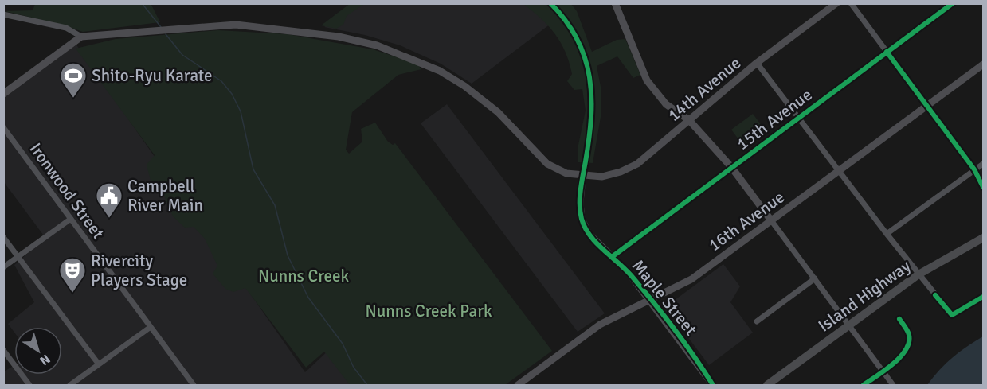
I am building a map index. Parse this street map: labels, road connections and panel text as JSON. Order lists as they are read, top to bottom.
{
  "streets": {
    "main road": ["Island Highway"],
    "street": [
      "14th Avenue",
      "15th Avenue",
      "Ironwood Street",
      "16th Avenue",
      "Maple Street"
    ]
  },
  "crossings": [
    ["14th Avenue", "Maple Street"],
    ["15th Avenue", "Maple Street"],
    ["16th Avenue", "Maple Street"]
  ],
  "parks": ["Nunns Creek", "Nunns Creek Park"],
  "places": {
    "sports": ["Shito-Ryu Karate"],
    "public building": ["Campbell River Main"],
    "theatre": ["Rivercity Players Stage"]
  },
  "north": "bottom right"
}
